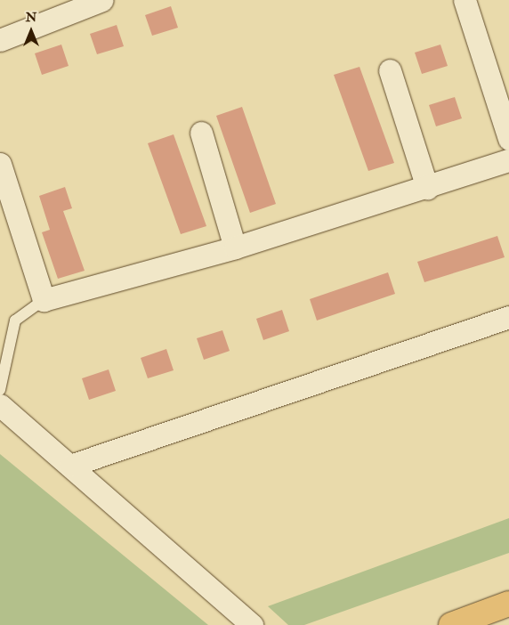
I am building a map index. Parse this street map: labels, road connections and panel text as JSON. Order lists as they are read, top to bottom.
{
  "north": "top"
}
